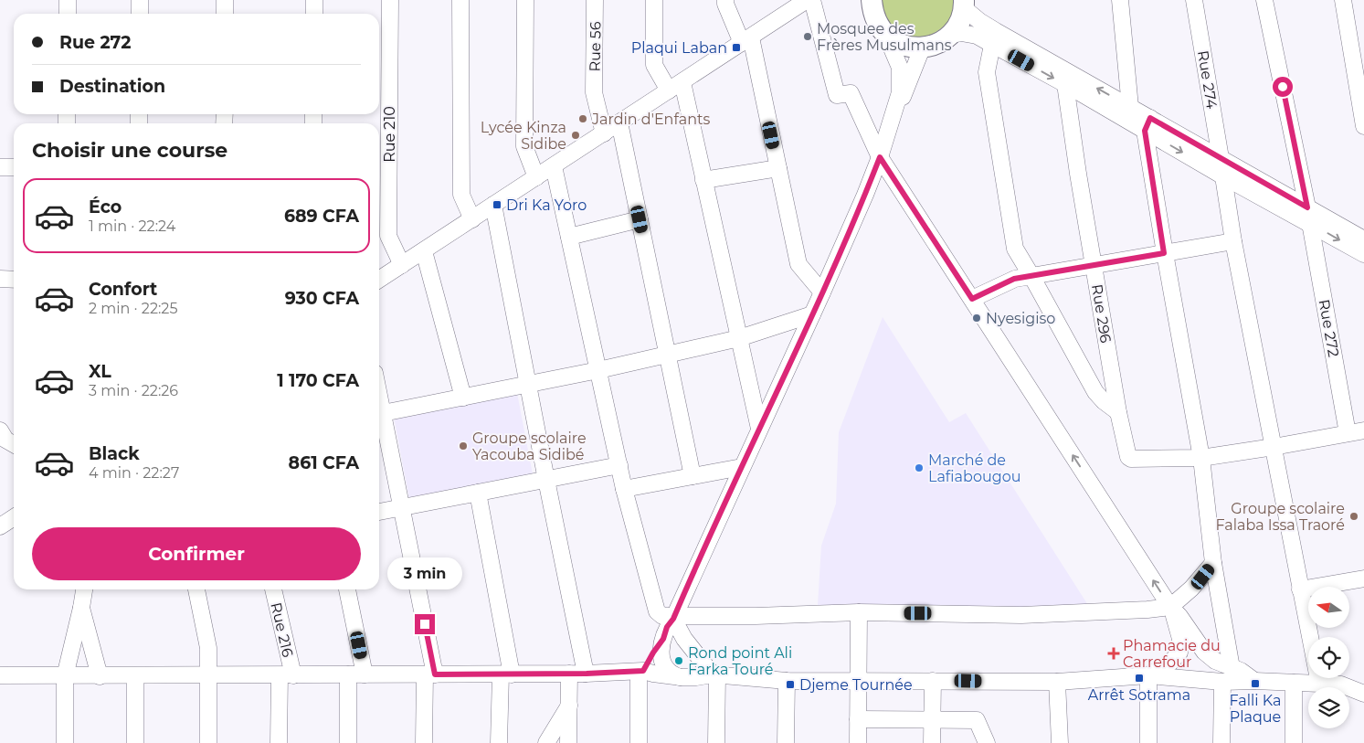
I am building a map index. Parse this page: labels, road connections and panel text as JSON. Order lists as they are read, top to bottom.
{
  "streets": {
    "street": [
      "Rue 56",
      "Rue 274",
      "Rue 210",
      "Rue 296",
      "Rue 272",
      "Rue 216"
    ]
  },
  "places": {
    "other": [
      "Mosquee des Frères Musulmans",
      "Jardin d'Enfants",
      "Lycée Kinza Sidibe",
      "Nyesigiso",
      "Groupe scolaire Yacouba Sidibé",
      "Marché de Lafiabougou",
      "Groupe scolaire Falaba Issa Traoré",
      "Rond point Ali Farka Touré"
    ],
    "transit": [
      "Plaqui Laban",
      "Dri Ka Yoro",
      "Arrêt Sotrama",
      "Falli Ka Plaque",
      "Djeme Tournée"
    ],
    "health": ["Phamacie du Carrefour"]
  },
  "north": "left",
  "page": {
    "banner": ["Rue 272", "Destination"],
    "heading": "Choisir une course",
    "list": [
      {
        "name": "Éco",
        "note": "1 min · 22:24",
        "value": "689 CFA"
      },
      {
        "name": "Confort",
        "note": "2 min · 22:25",
        "value": "930 CFA"
      },
      {
        "name": "XL",
        "note": "3 min · 22:26",
        "value": "1 170 CFA"
      },
      {
        "name": "Black",
        "note": "4 min · 22:27",
        "value": "861 CFA"
      }
    ],
    "buttons": "Confirmer",
    "bubble": "3 min"
  }
}
